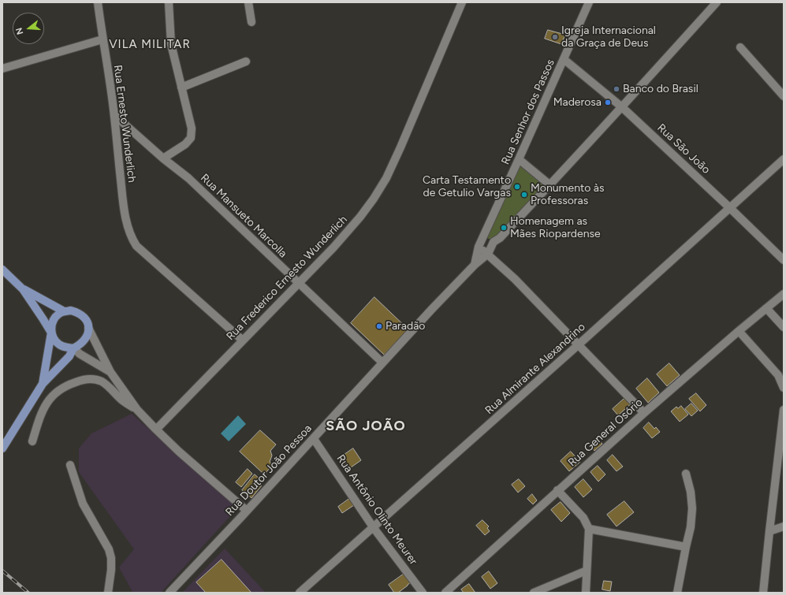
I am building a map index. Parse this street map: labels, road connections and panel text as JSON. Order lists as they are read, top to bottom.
{
  "streets": {
    "street": [
      "Rua Senhor dos Passos",
      "Rua Ernesto Wunderlich",
      "Rua São João",
      "Rua Mansueto Marcolla",
      "Rua Frederico Ernesto Wunderlich",
      "Rua Almirante Alexandrino",
      "Rua General Osório",
      "Rua Doutor João Pessoa",
      "Rua Antônio Olinto Meurer"
    ]
  },
  "crossings": [
    ["Rua Senhor dos Passos", "Rua São João"],
    ["Rua Senhor dos Passos", "Rua Doutor João Pessoa"],
    ["Rua Ernesto Wunderlich", "Rua Mansueto Marcolla"],
    ["Rua Ernesto Wunderlich", "Rua Frederico Ernesto Wunderlich"],
    ["Rua São João", "Rua Almirante Alexandrino"],
    ["Rua São João", "Rua Doutor João Pessoa"],
    ["Rua Mansueto Marcolla", "Rua Frederico Ernesto Wunderlich"],
    ["Rua Mansueto Marcolla", "Rua Doutor João Pessoa"],
    ["Rua Almirante Alexandrino", "Rua Antônio Olinto Meurer"],
    ["Rua Doutor João Pessoa", "Rua Antônio Olinto Meurer"]
  ],
  "districts": ["VILA MILITAR", "SÃO JOÃO"],
  "places": [
    "Igreja Internacional da Graça de Deus",
    "Banco do Brasil",
    "Maderosa",
    "Carta Testamento de Getulio Vargas",
    "Monumento às Professoras",
    "Homenagem as Mães Riopardense",
    "Paradão"
  ],
  "north": "left"
}
